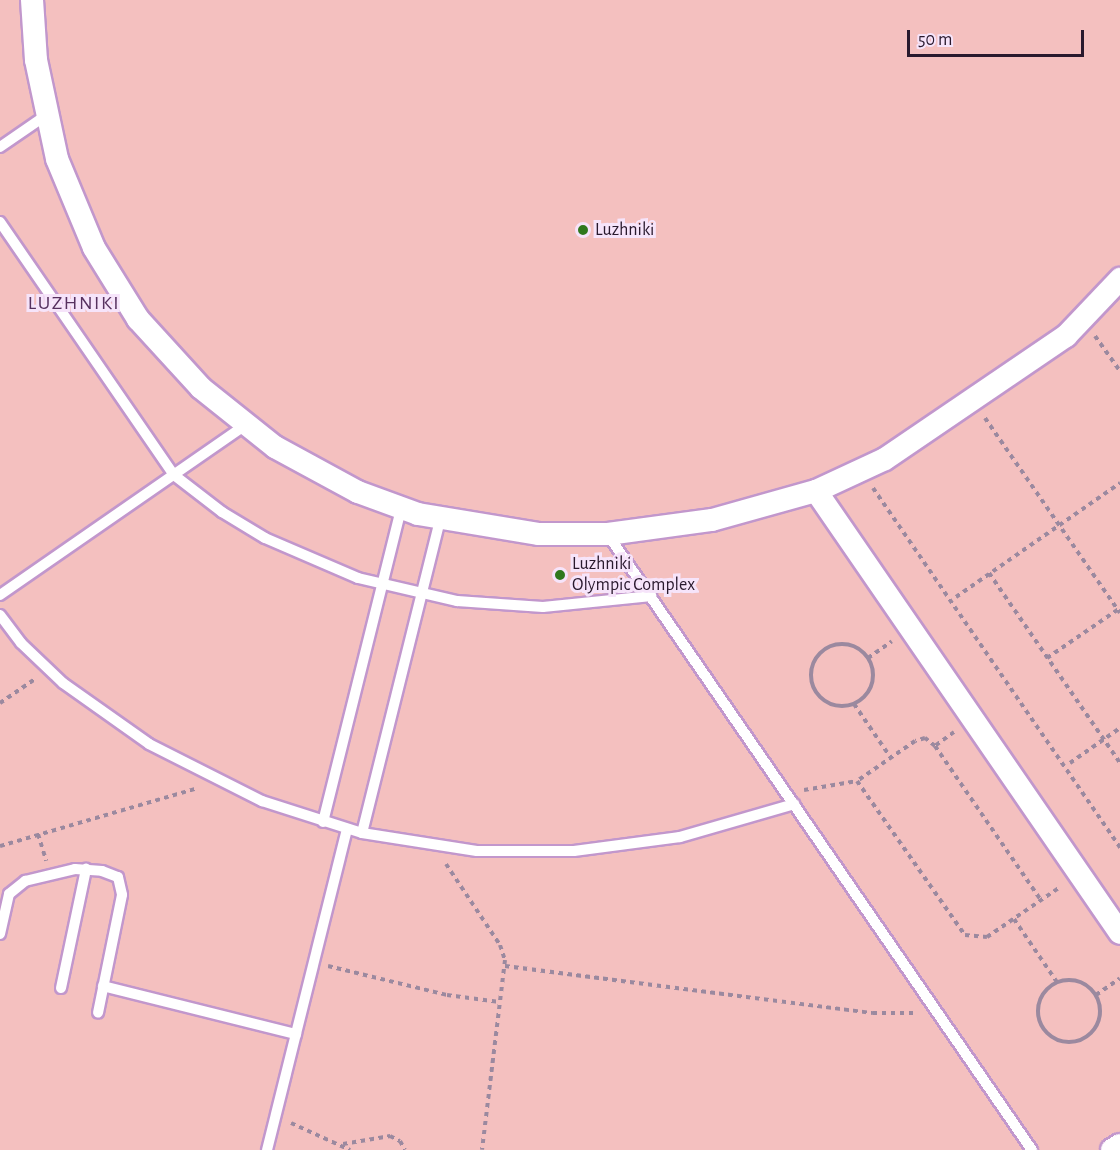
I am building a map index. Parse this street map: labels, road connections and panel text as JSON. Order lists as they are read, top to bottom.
{
  "districts": ["LUZHNIKI"],
  "places": ["Luzhniki", "Luzhniki Olympic Complex"],
  "scale_bar": "50 m"
}
